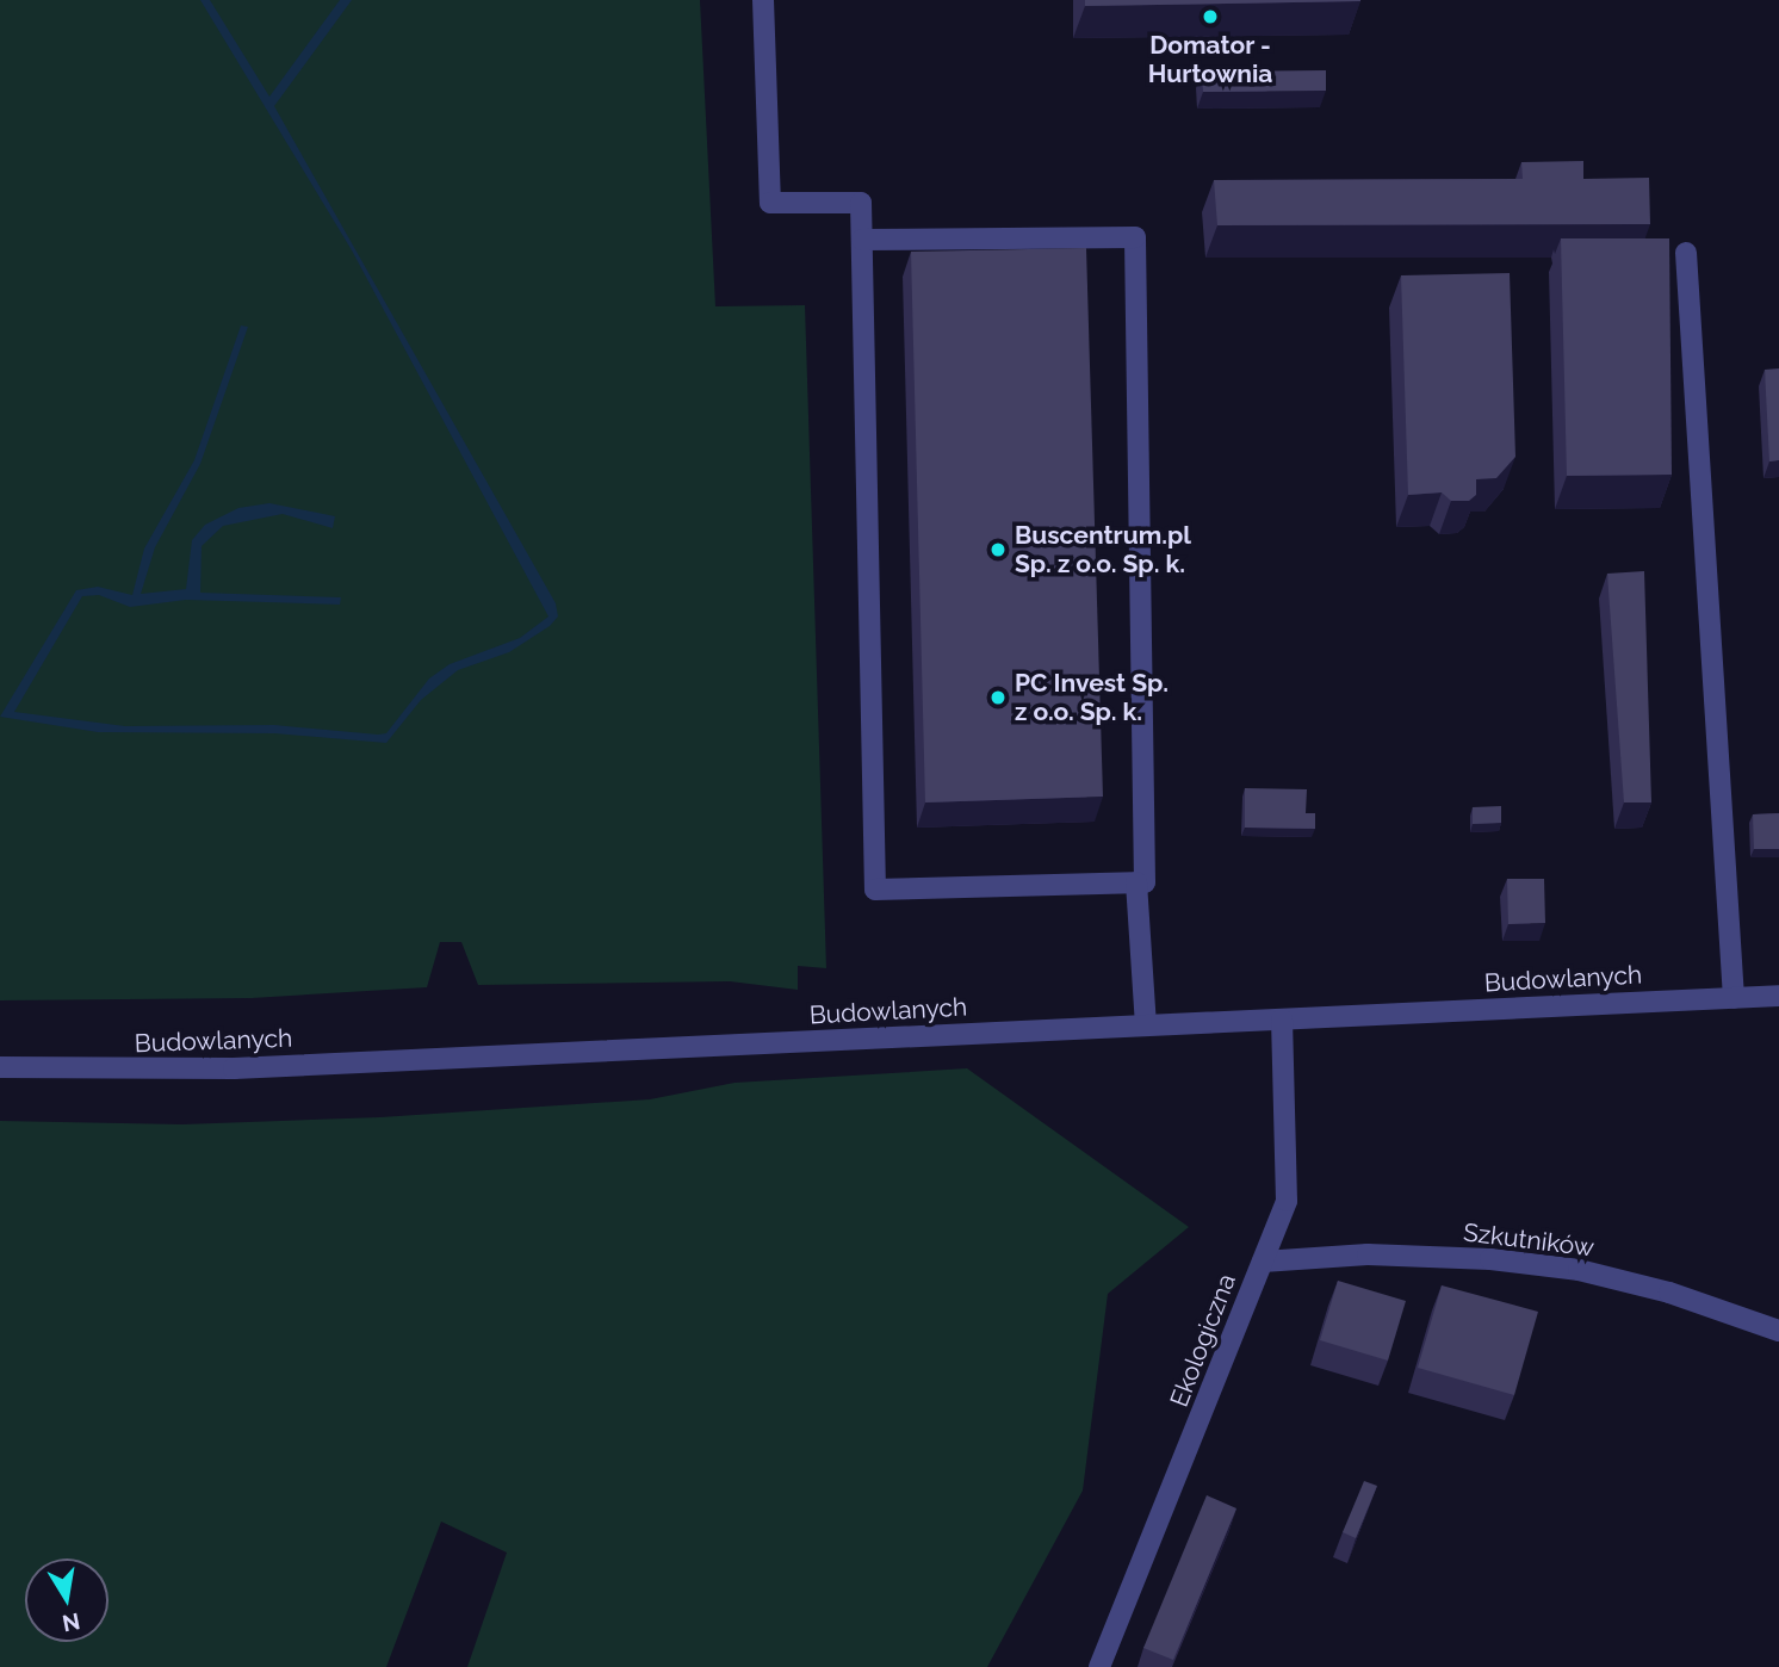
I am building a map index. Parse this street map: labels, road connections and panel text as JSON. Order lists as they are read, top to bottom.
{
  "streets": {
    "street": ["Budowlanych", "Szkutników", "Ekologiczna"]
  },
  "crossings": [
    ["Budowlanych", "Ekologiczna"],
    ["Szkutników", "Ekologiczna"]
  ],
  "places": ["Domator - Hurtownia", "Buscentrum.pl Sp. z o.o. Sp. k.", "PC Invest Sp. z o.o. Sp. k."],
  "north": "bottom"
}
